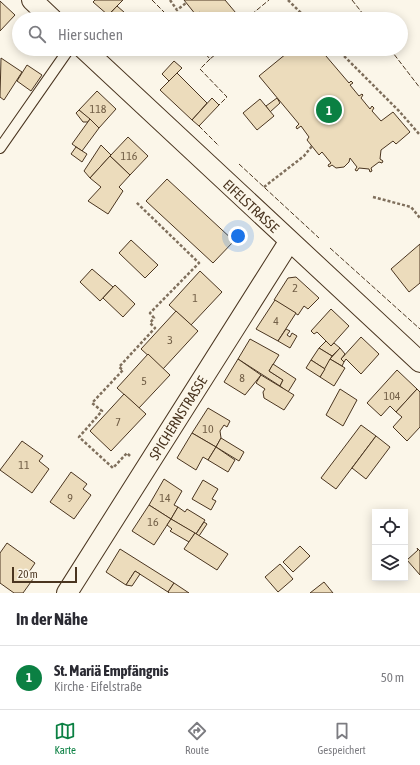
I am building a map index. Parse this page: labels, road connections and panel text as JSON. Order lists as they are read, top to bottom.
{
  "streets": {
    "street": ["EIFELSTRASSE", "SPICHERNSTRASSE"]
  },
  "crossings": [
    ["EIFELSTRASSE", "SPICHERNSTRASSE"]
  ],
  "house_numbers": [
    "118",
    "116",
    "2",
    "1",
    "4",
    "3",
    "8",
    "5",
    "104",
    "7",
    "10",
    "11",
    "9",
    "14",
    "16"
  ],
  "scale_bar": "20 m",
  "page": {
    "search": "Hier suchen",
    "pins": "1",
    "scale": "20 m",
    "heading": "In der Nähe",
    "list": [
      {
        "mark": "1",
        "name": "St. Mariä Empfängnis",
        "note": "Kirche · Eifelstraße",
        "value": "50 m"
      }
    ],
    "nav": ["Karte", "Route", "Gespeichert"]
  }
}
